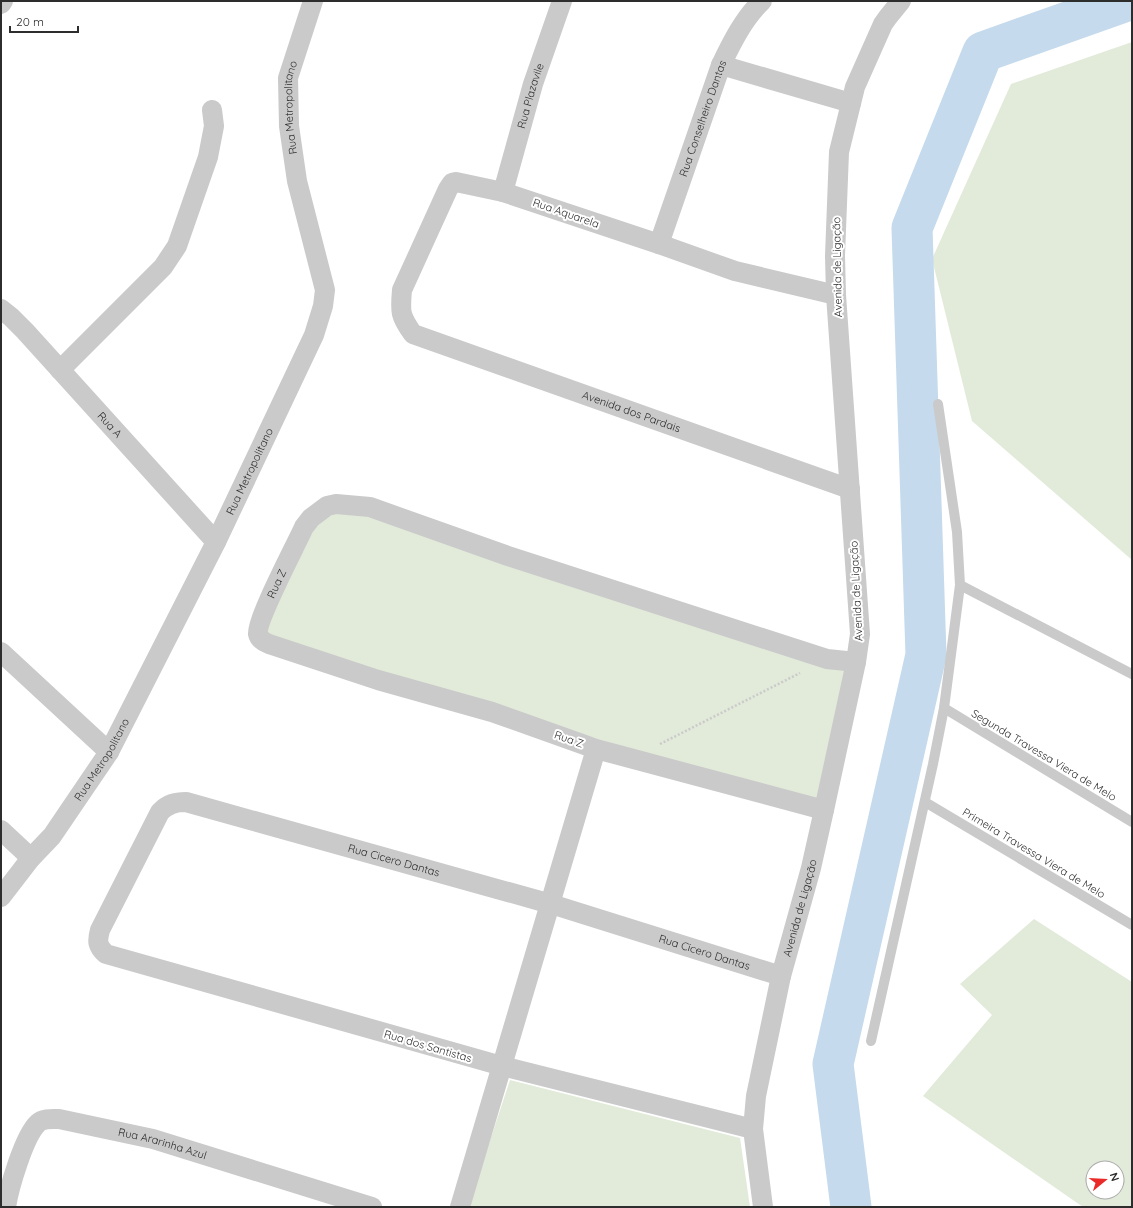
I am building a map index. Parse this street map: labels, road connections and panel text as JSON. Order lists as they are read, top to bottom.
{
  "streets": {
    "street": [
      "Rua Plazavile",
      "Rua Metropolitano",
      "Rua Conselheiro Dantas",
      "Rua Aquarela",
      "Avenida de Ligação",
      "Avenida dos Pardais",
      "Rua A",
      "Rua Z",
      "Rua Cicero Dantas",
      "Rua dos Santistas",
      "Rua Ararinha Azul"
    ],
    "lane": ["Segunda Travessa Viera de Melo", "Primeira Travessa Viera de Melo"]
  },
  "crossings": [
    ["Rua Plazavile", "Rua Aquarela"],
    ["Rua Metropolitano", "Rua A"],
    ["Rua Conselheiro Dantas", "Rua Aquarela"],
    ["Rua Aquarela", "Avenida de Ligação"],
    ["Rua Aquarela", "Avenida dos Pardais"],
    ["Avenida de Ligação", "Avenida dos Pardais"],
    ["Avenida de Ligação", "Rua Z"],
    ["Avenida de Ligação", "Rua Cicero Dantas"],
    ["Avenida de Ligação", "Rua dos Santistas"],
    ["Rua Cicero Dantas", "Rua dos Santistas"]
  ],
  "scale_bar": "20 m",
  "north": "right"
}
